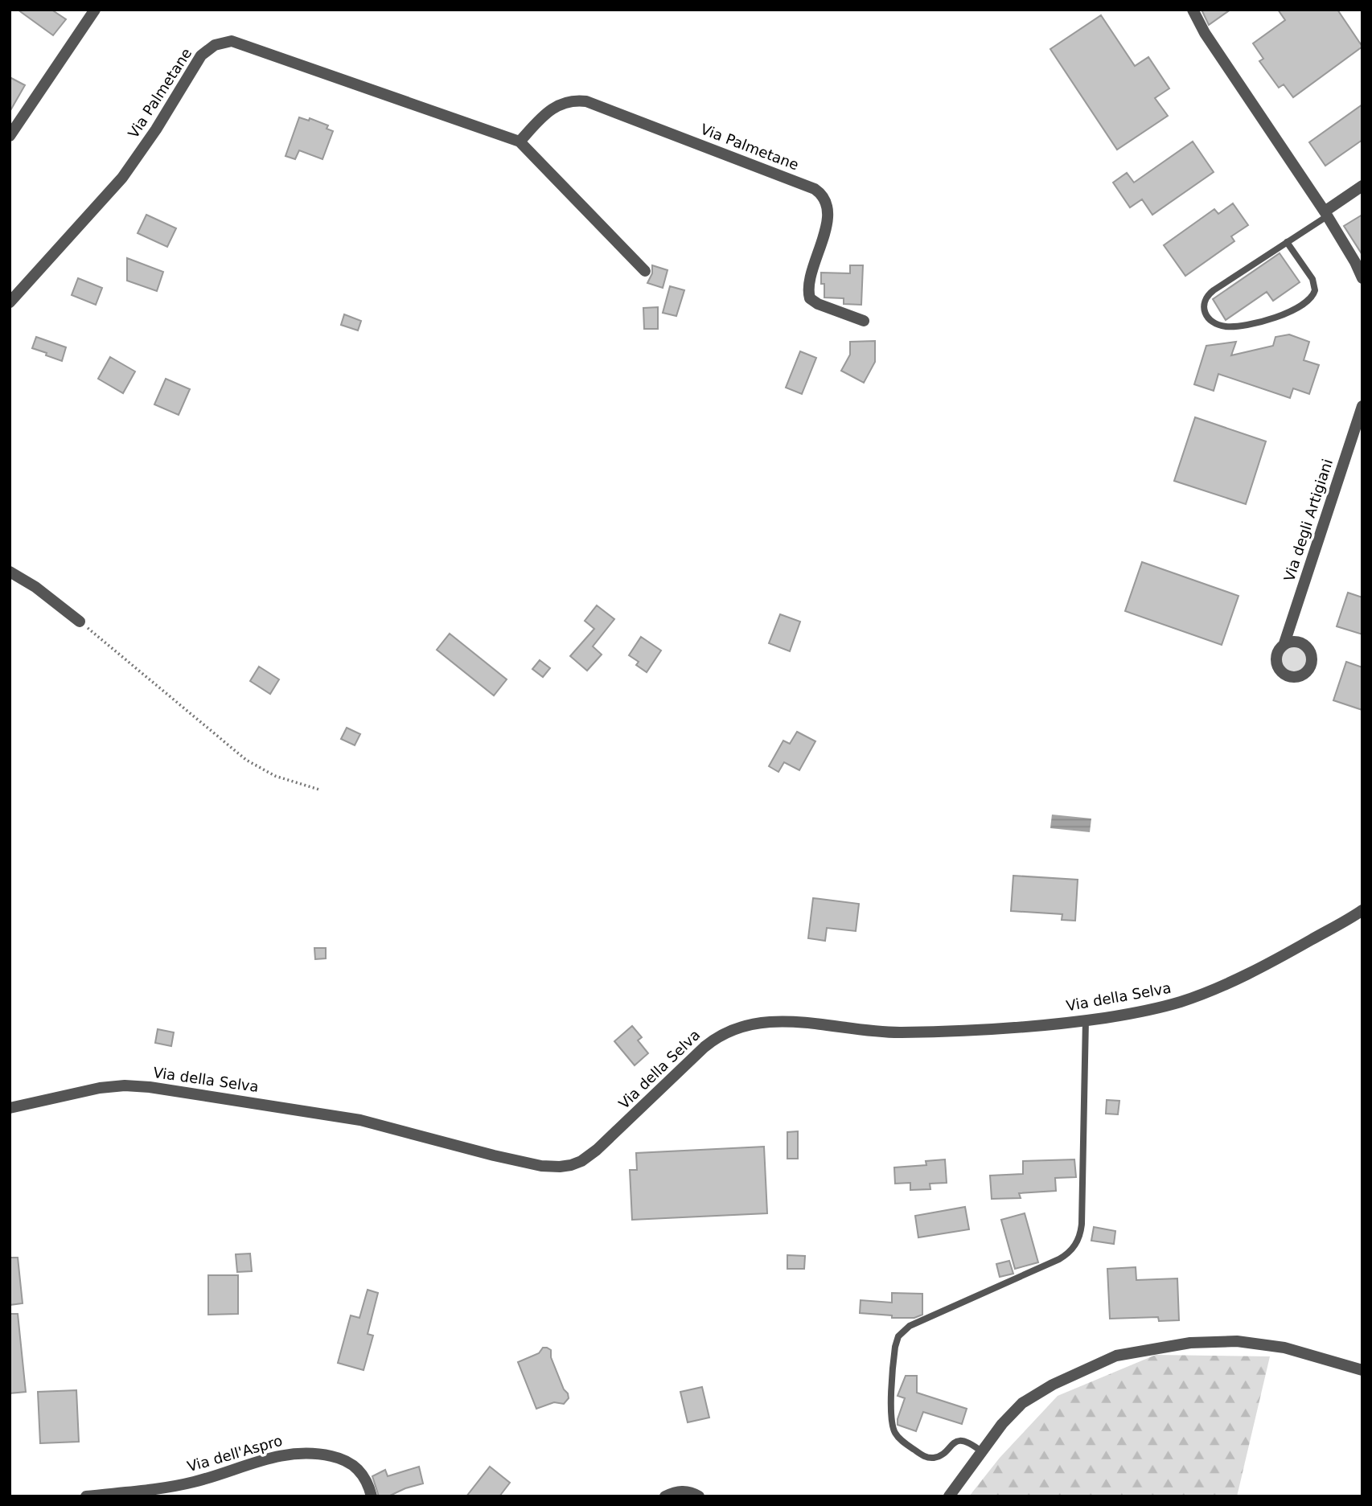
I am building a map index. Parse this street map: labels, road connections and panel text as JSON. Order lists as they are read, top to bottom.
{
  "streets": {
    "street": [
      "Via Palmetane",
      "Via degli Artigiani",
      "Via della Selva",
      "Via dell'Aspro"
    ]
  }
}
